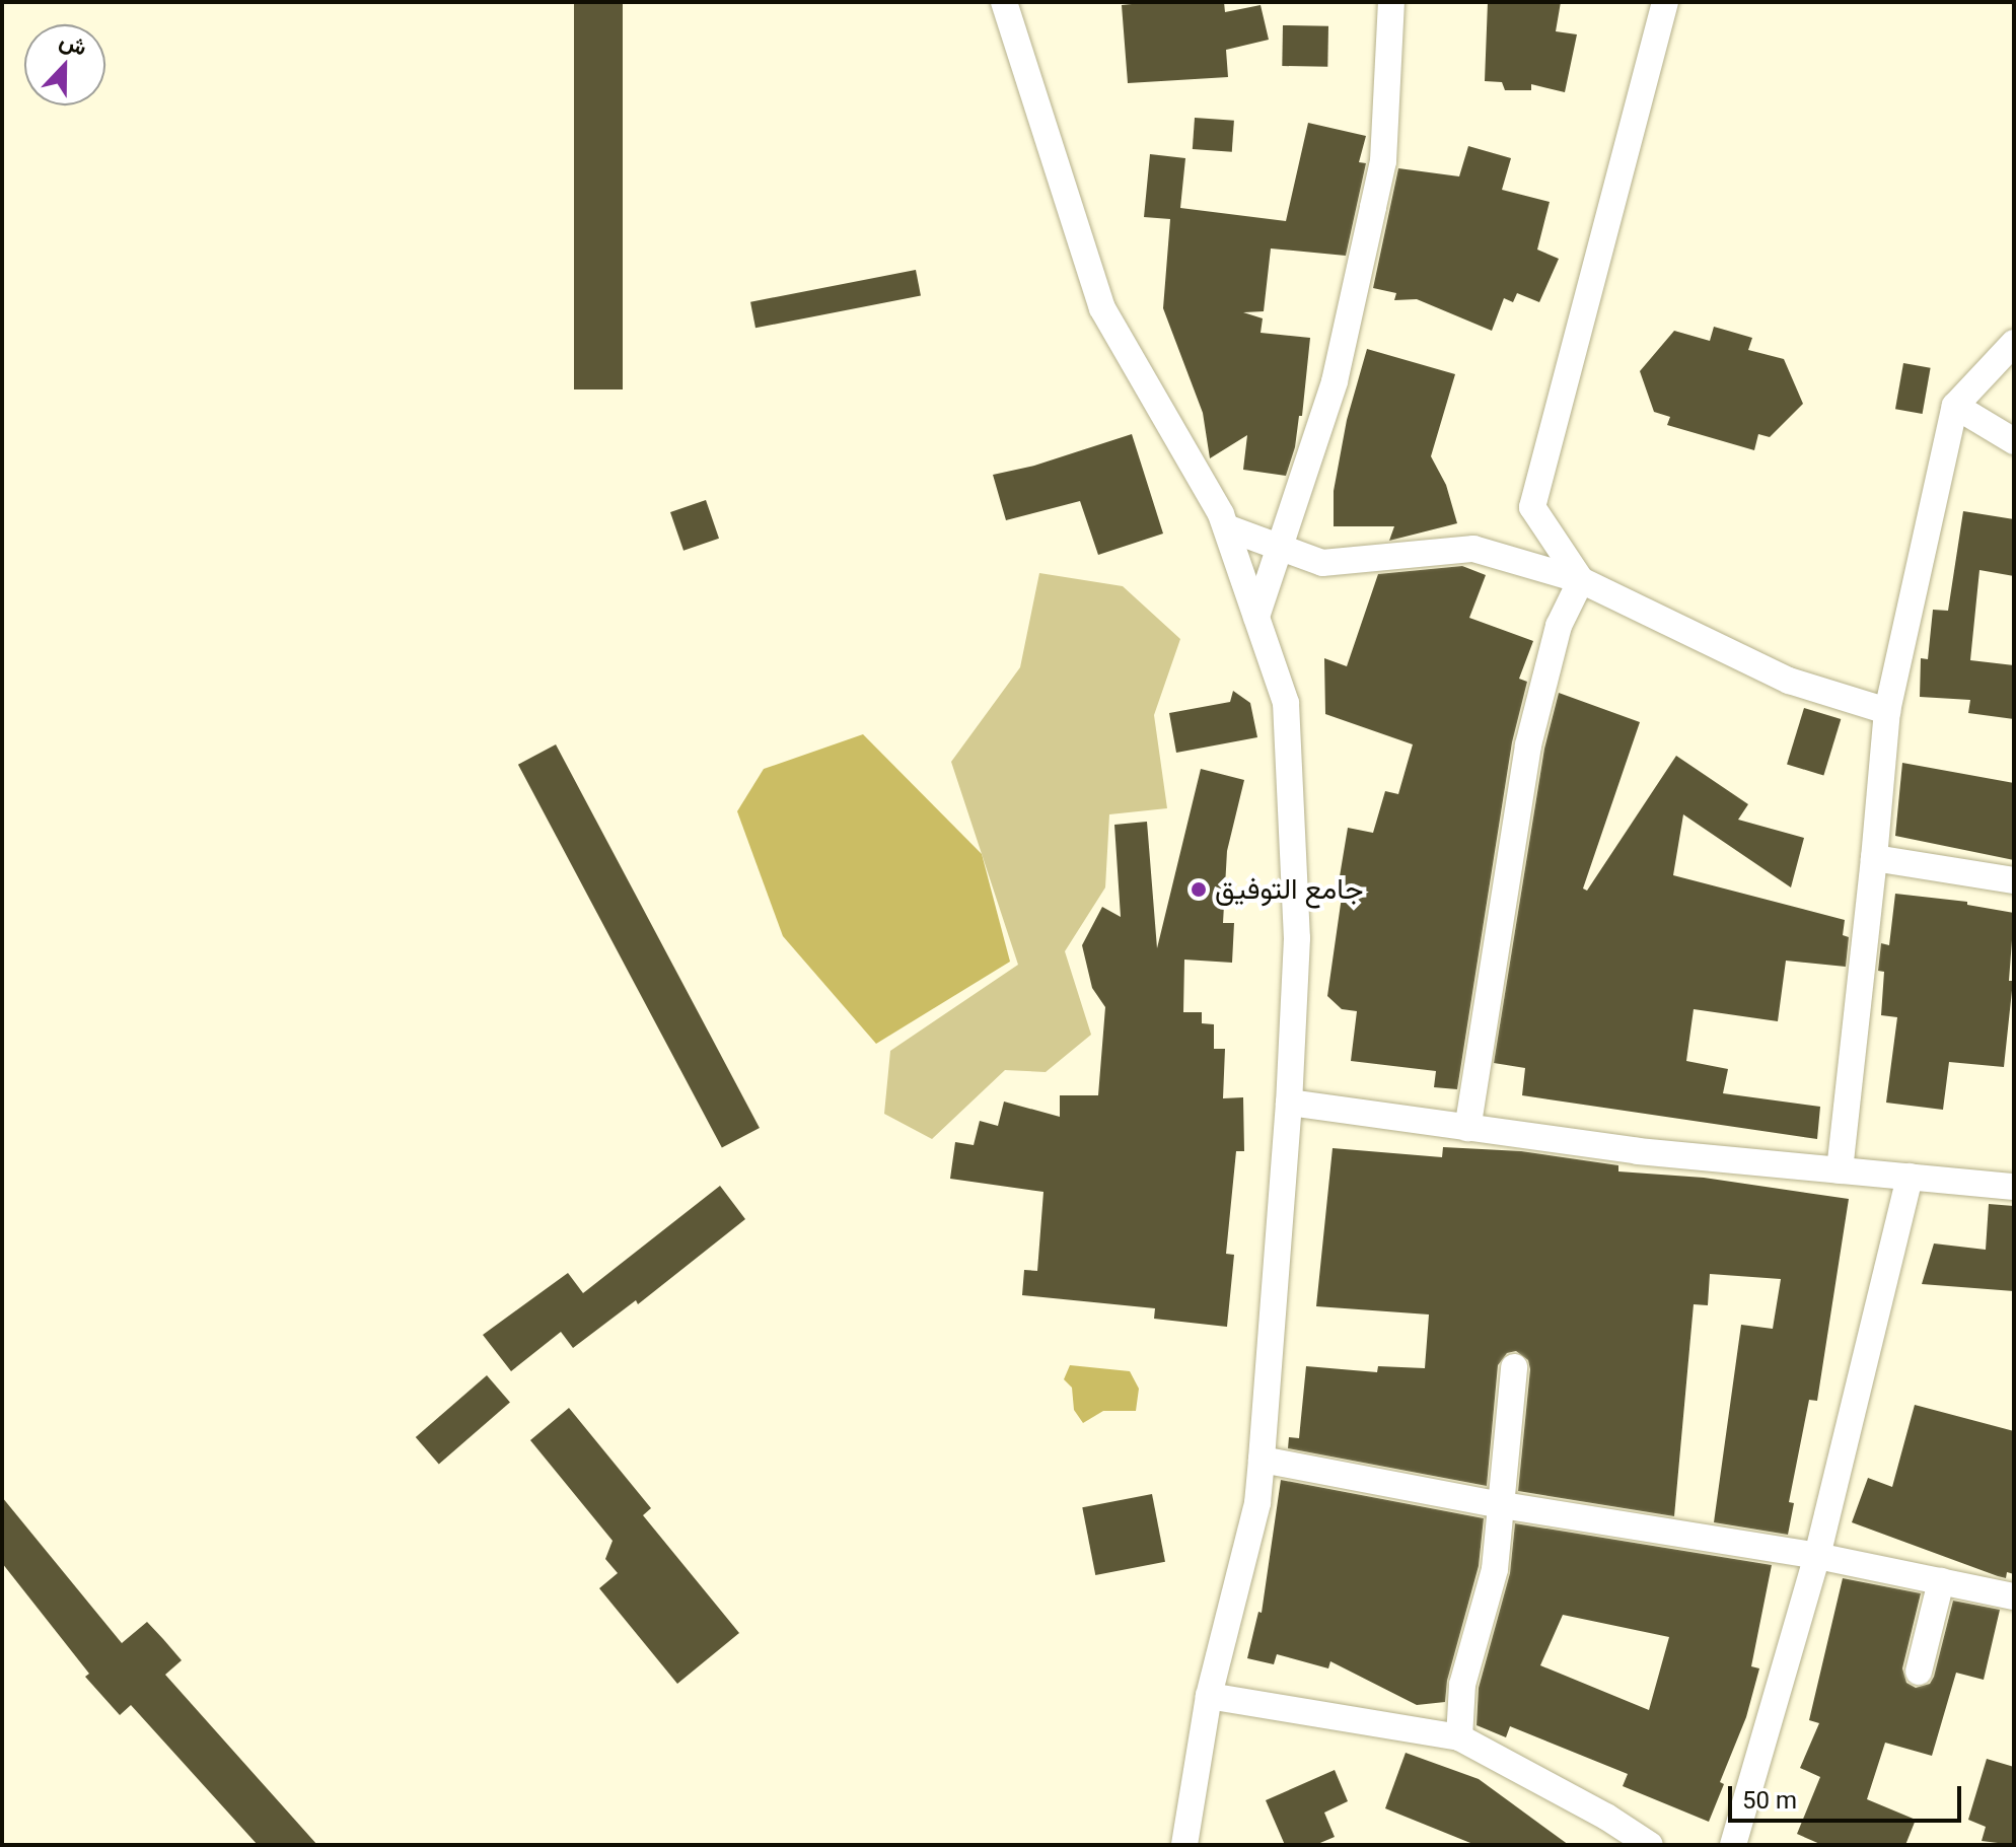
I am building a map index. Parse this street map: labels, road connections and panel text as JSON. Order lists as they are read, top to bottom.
{
  "places": ["جامع التوفيق"],
  "scale_bar": "50 m",
  "north": "top"
}
